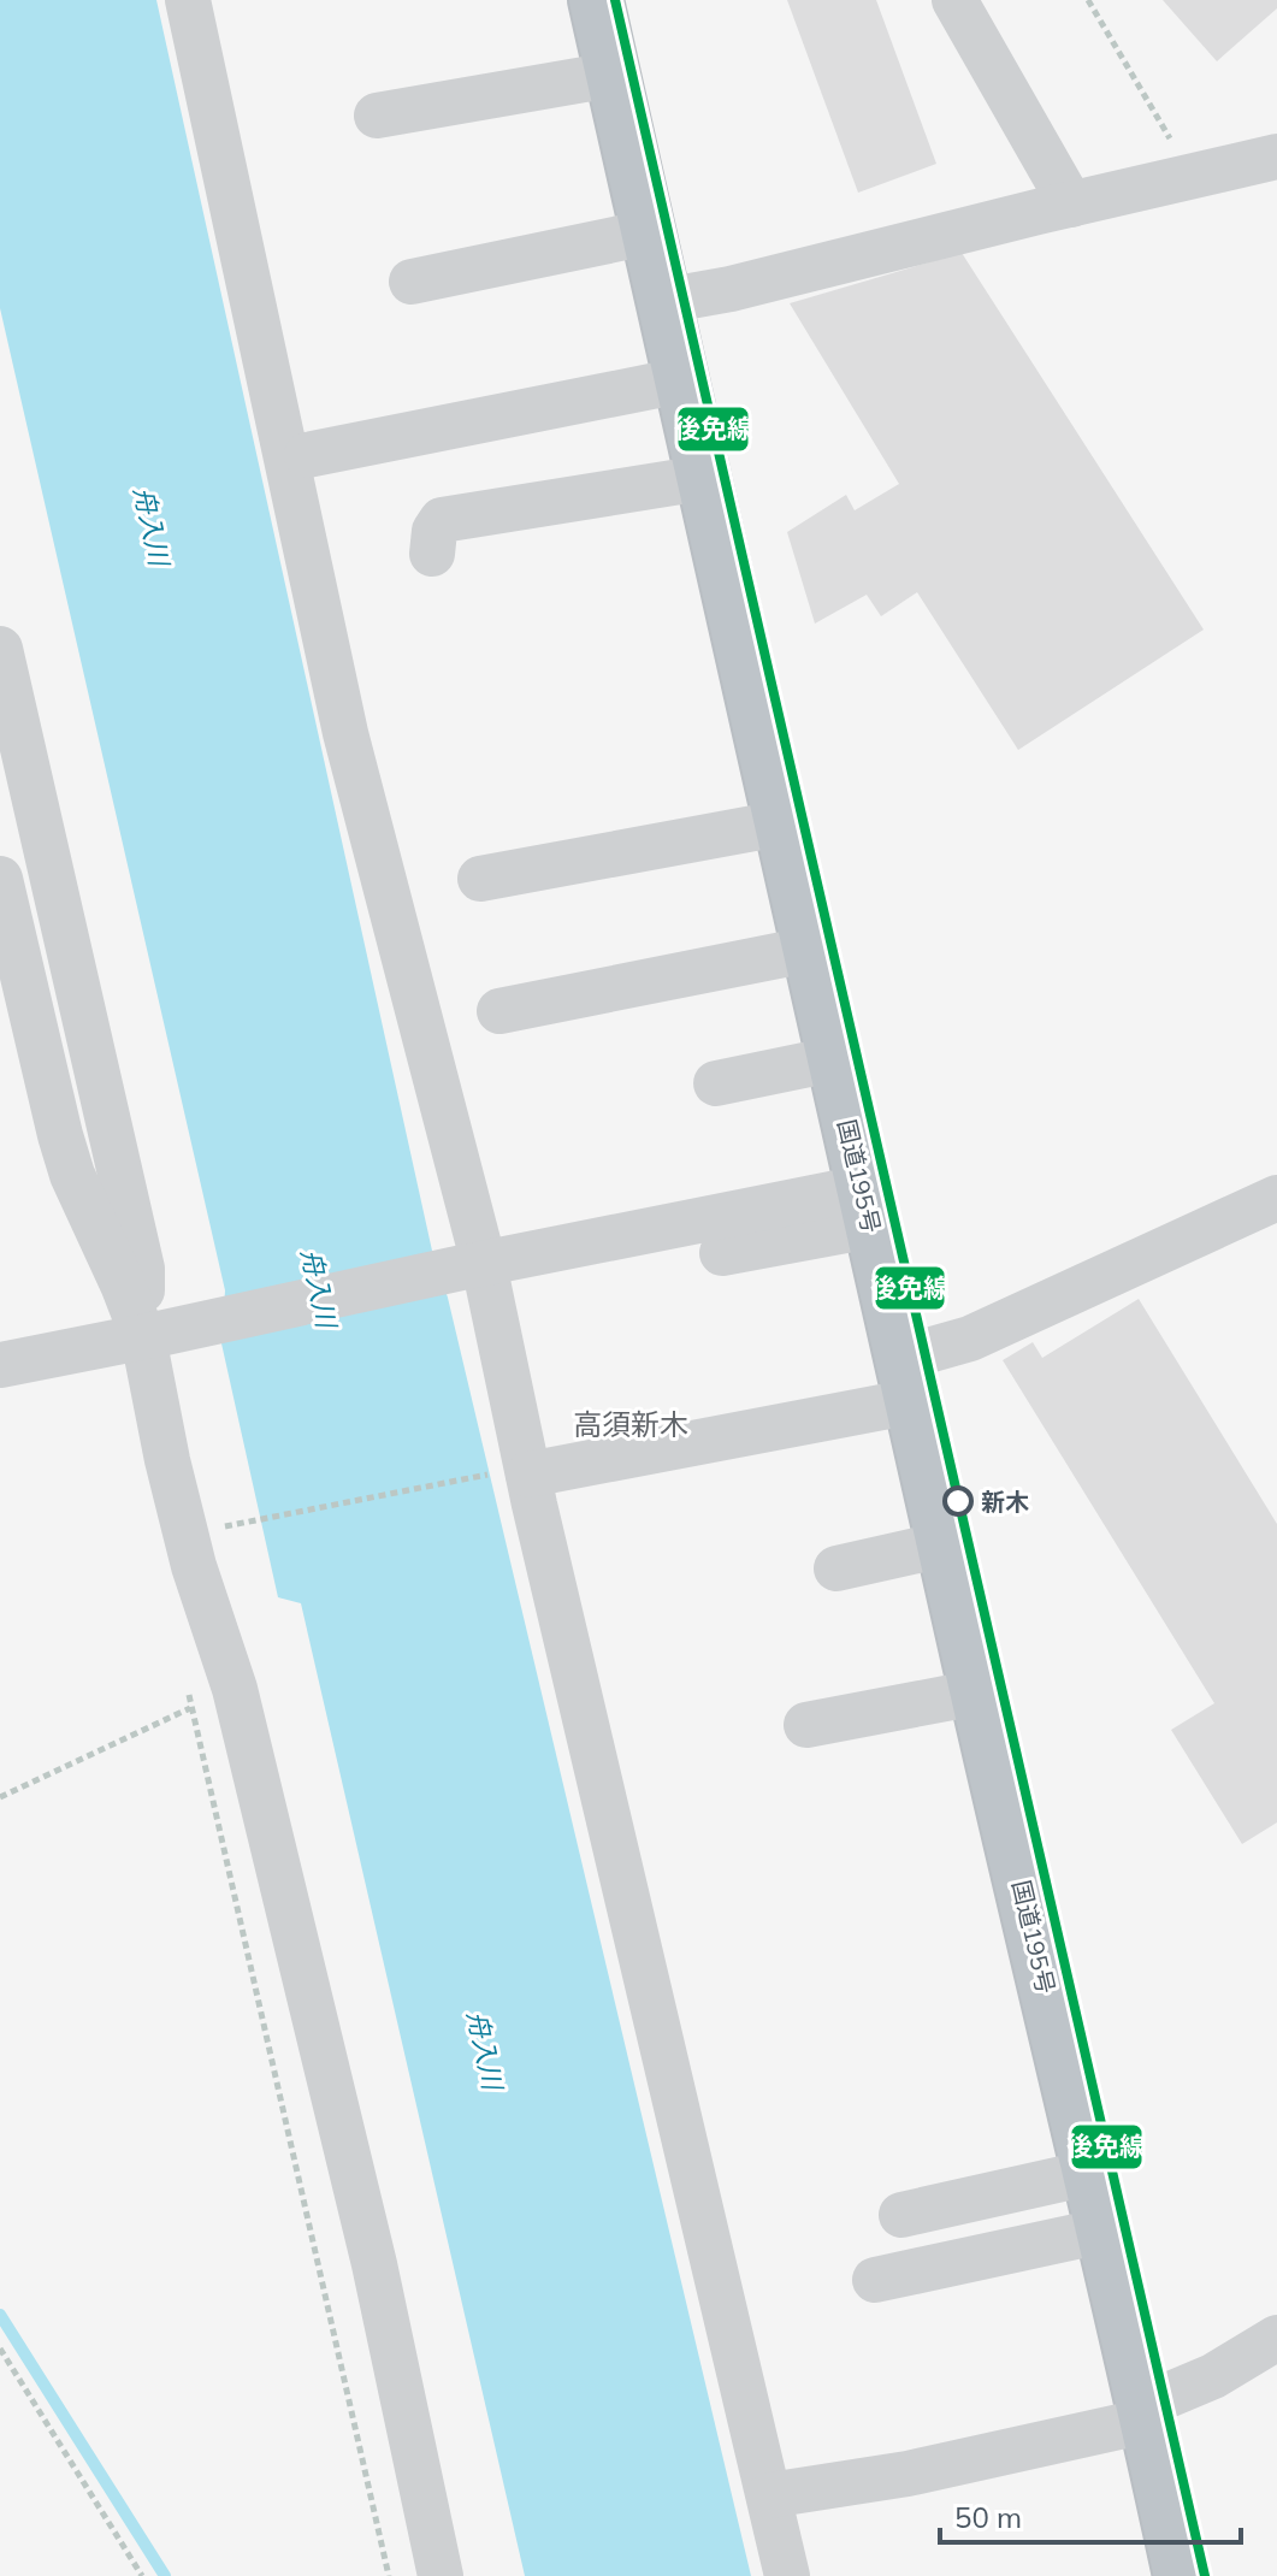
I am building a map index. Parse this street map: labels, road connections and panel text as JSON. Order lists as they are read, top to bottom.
{
  "streets": {
    "highway": ["国道195号"]
  },
  "districts": ["高須新木"],
  "water": ["舟入川"],
  "places": ["新木"],
  "lines": ["transit line 後免線"],
  "scale_bar": "50 m"
}
